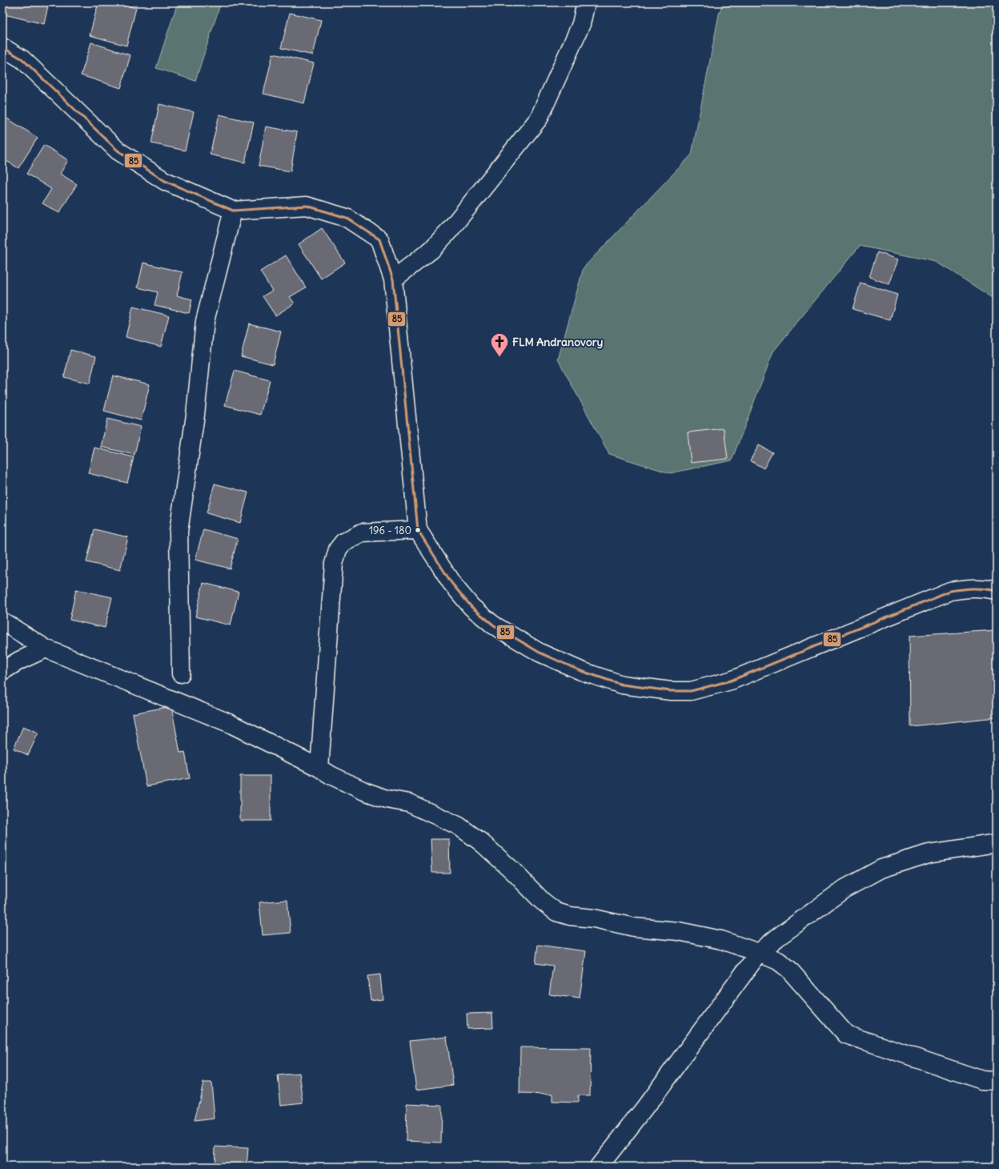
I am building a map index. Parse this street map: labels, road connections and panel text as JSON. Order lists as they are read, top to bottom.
{
  "places": {
    "church": ["FLM Andranovory"],
    "other": ["196 - 180"]
  },
  "lines": ["transit line 85"]
}
